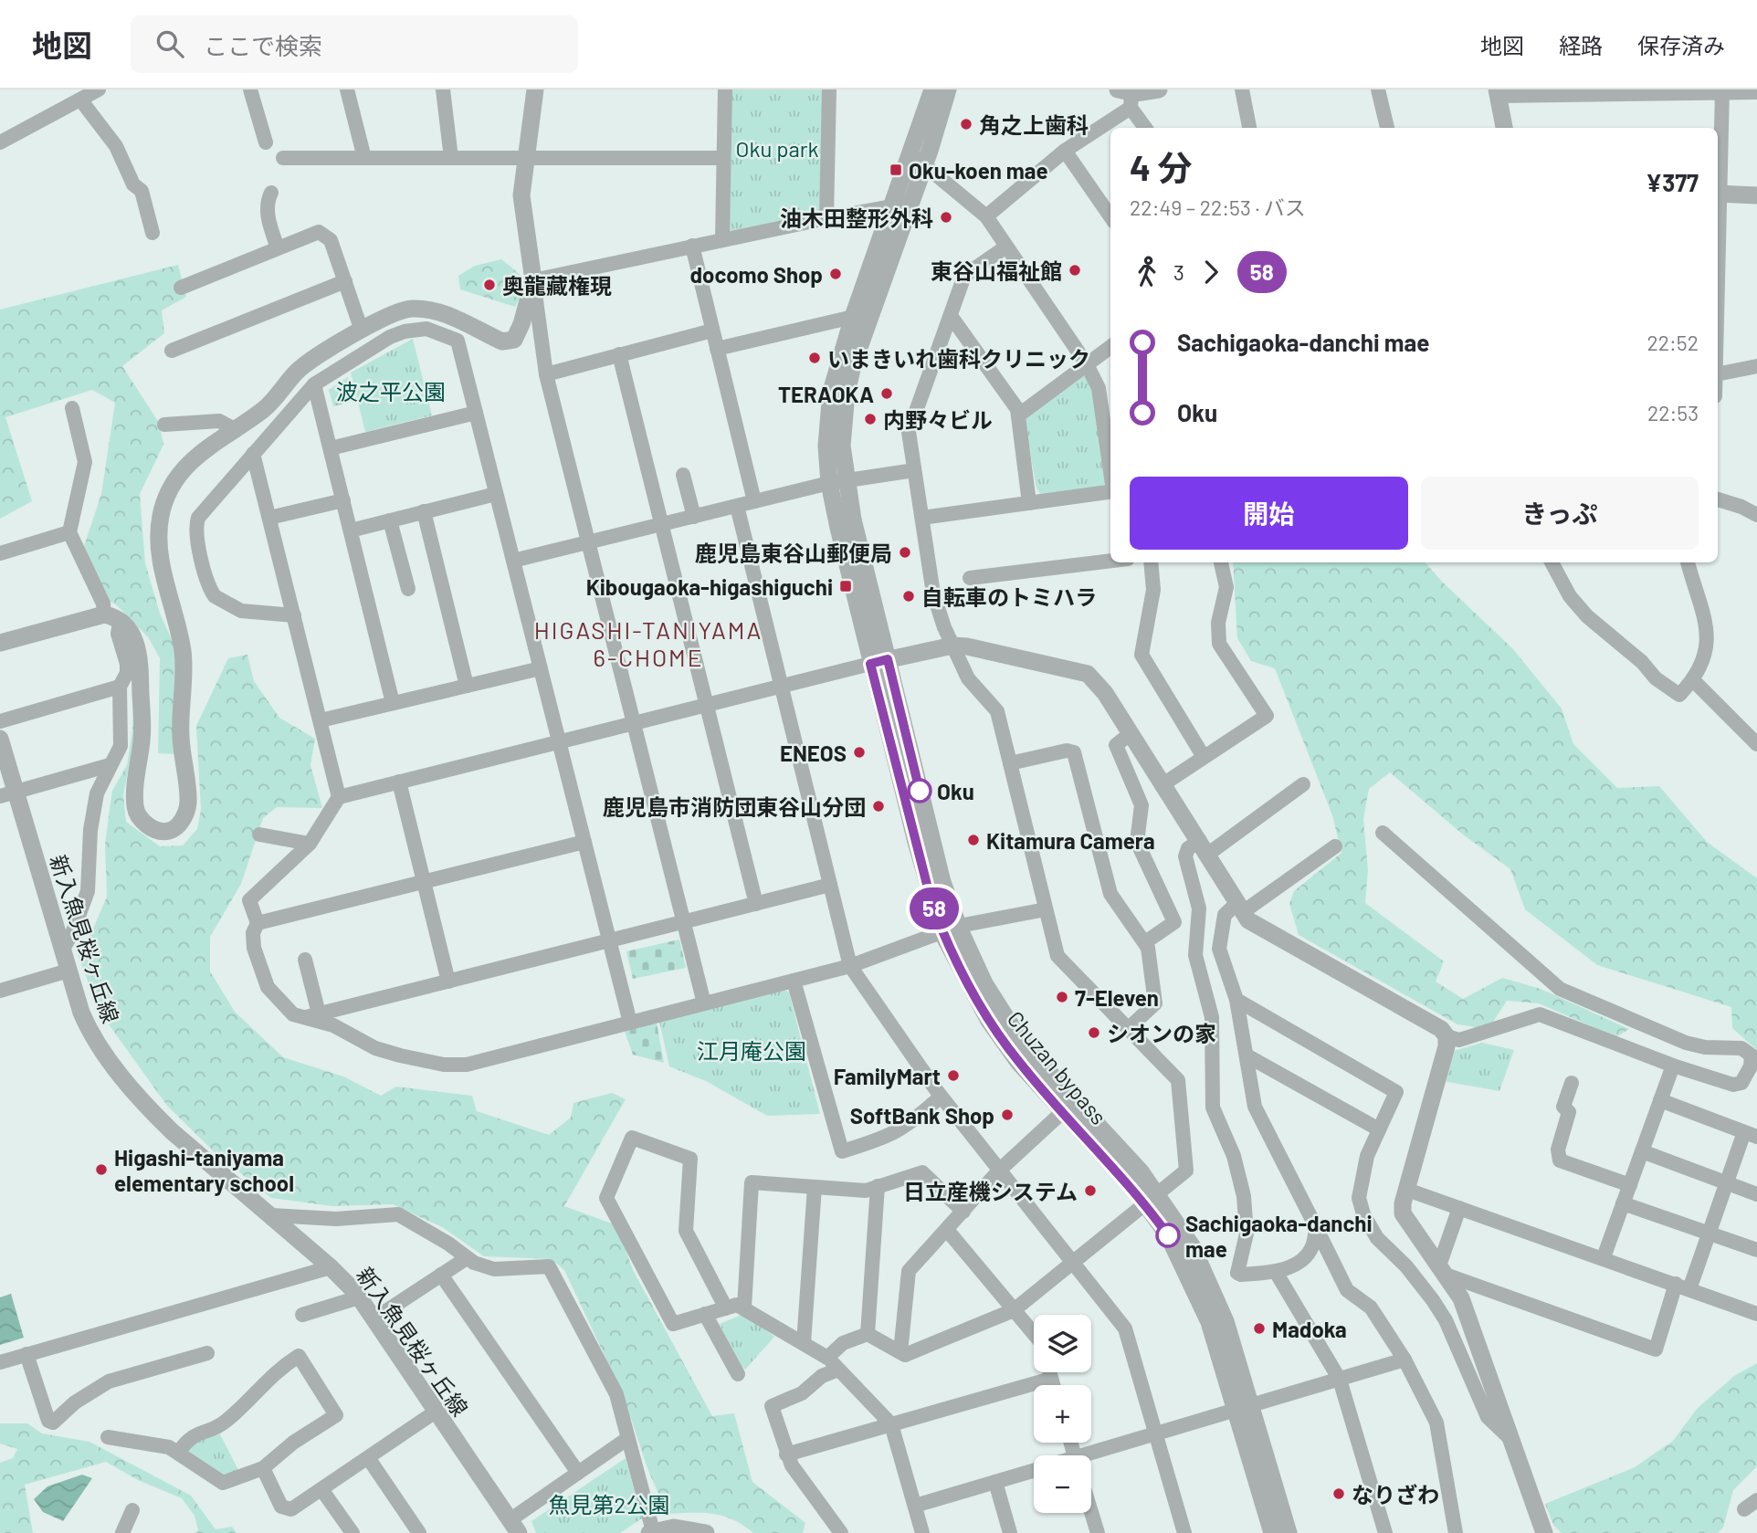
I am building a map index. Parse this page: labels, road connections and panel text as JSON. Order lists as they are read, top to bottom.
{
  "streets": {
    "street": ["新入魚見桜ヶ丘線", "Chuzan bypass"]
  },
  "districts": ["HIGASHI-TANIYAMA 6-CHOME"],
  "parks": [
    "Oku park",
    "波之平公園",
    "江月庵公園",
    "魚見第2公園"
  ],
  "places": {
    "other": [
      "角之上歯科",
      "油木田整形外科",
      "東谷山福祉館",
      "docomo Shop",
      "奥龍藏権現",
      "いまきいれ歯科クリニック",
      "TERAOKA",
      "内野々ビル",
      "鹿児島東谷山郵便局",
      "自転車のトミハラ",
      "ENEOS",
      "Oku",
      "鹿児島市消防団東谷山分団",
      "Kitamura Camera",
      "7-Eleven",
      "シオンの家",
      "FamilyMart",
      "SoftBank Shop",
      "Higashi-taniyama elementary school",
      "日立産機システム",
      "Sachigaoka-danchi mae",
      "Madoka",
      "なりざわ"
    ],
    "transit": ["Oku-koen mae", "Kibougaoka-higashiguchi"]
  },
  "lines": ["bus line 58"],
  "page": {
    "header": "地図",
    "search": "ここで検索",
    "nav": ["地図", "経路", "保存済み"],
    "on_map": "58",
    "heading": ["4 分", "22:49 – 22:53 · バス", "¥377"],
    "legs": ["3", "58"],
    "list": [
      {
        "name": "Sachigaoka-danchi mae",
        "value": "22:52"
      },
      {
        "name": "Oku",
        "value": "22:53"
      }
    ],
    "buttons": ["開始", "きっぷ"],
    "map_buttons": ["+", "−"]
  }
}
